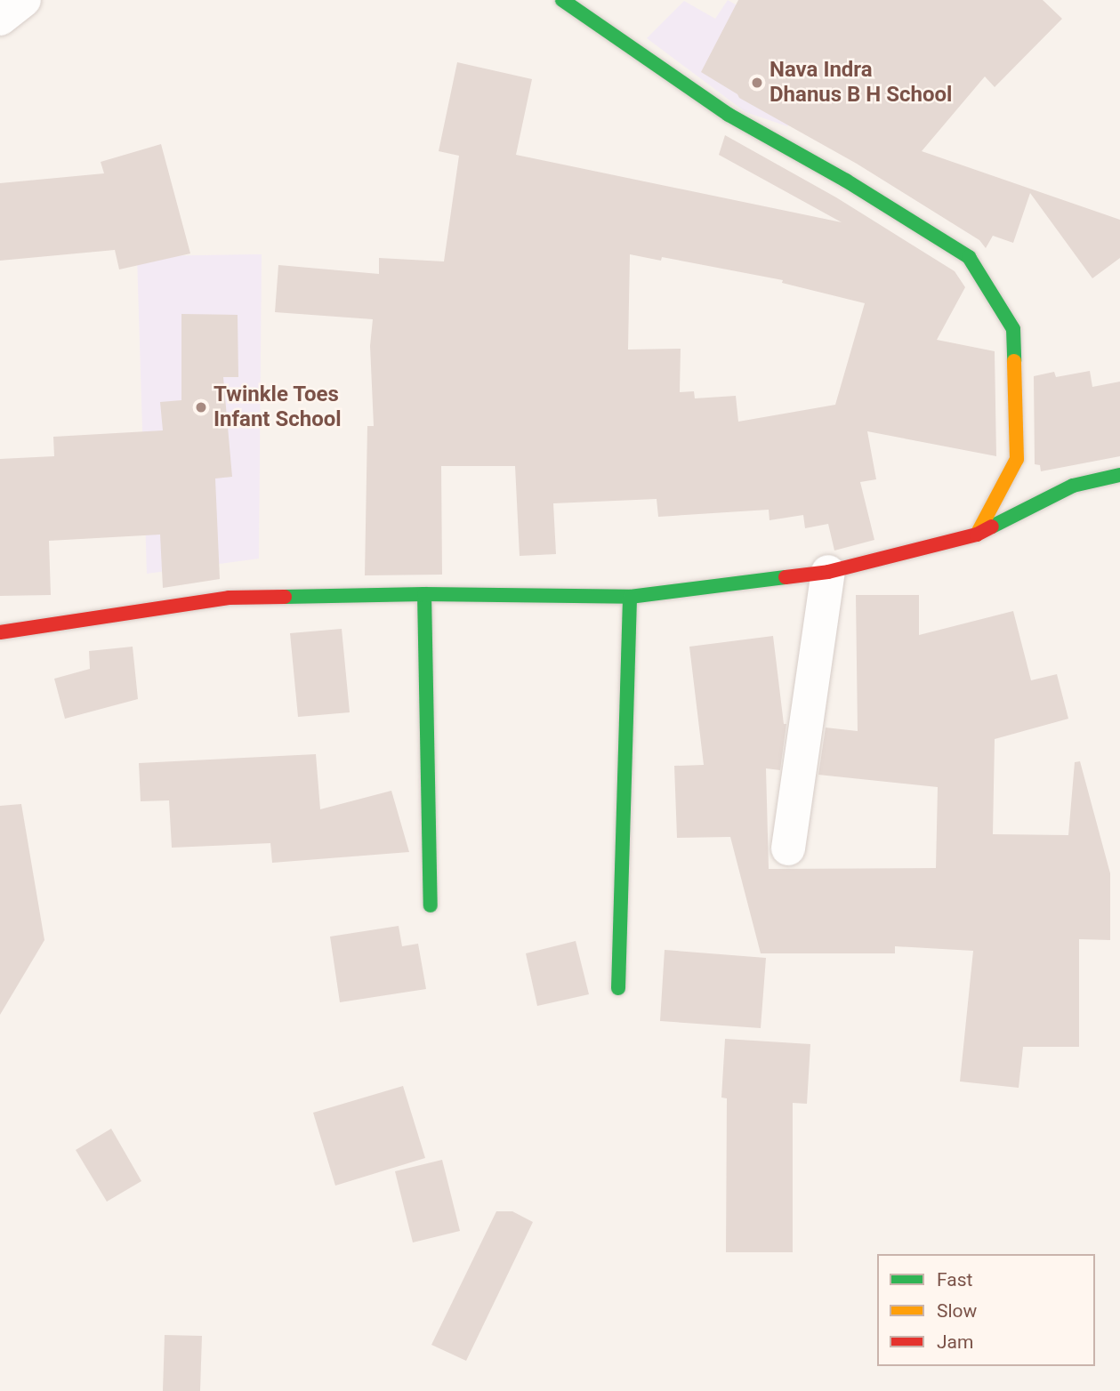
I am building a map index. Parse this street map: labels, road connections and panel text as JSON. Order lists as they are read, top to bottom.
{
  "places": ["Nava Indra Dhanus B H School", "Twinkle Toes Infant School"],
  "legend": ["Fast", "Slow", "Jam"]
}
